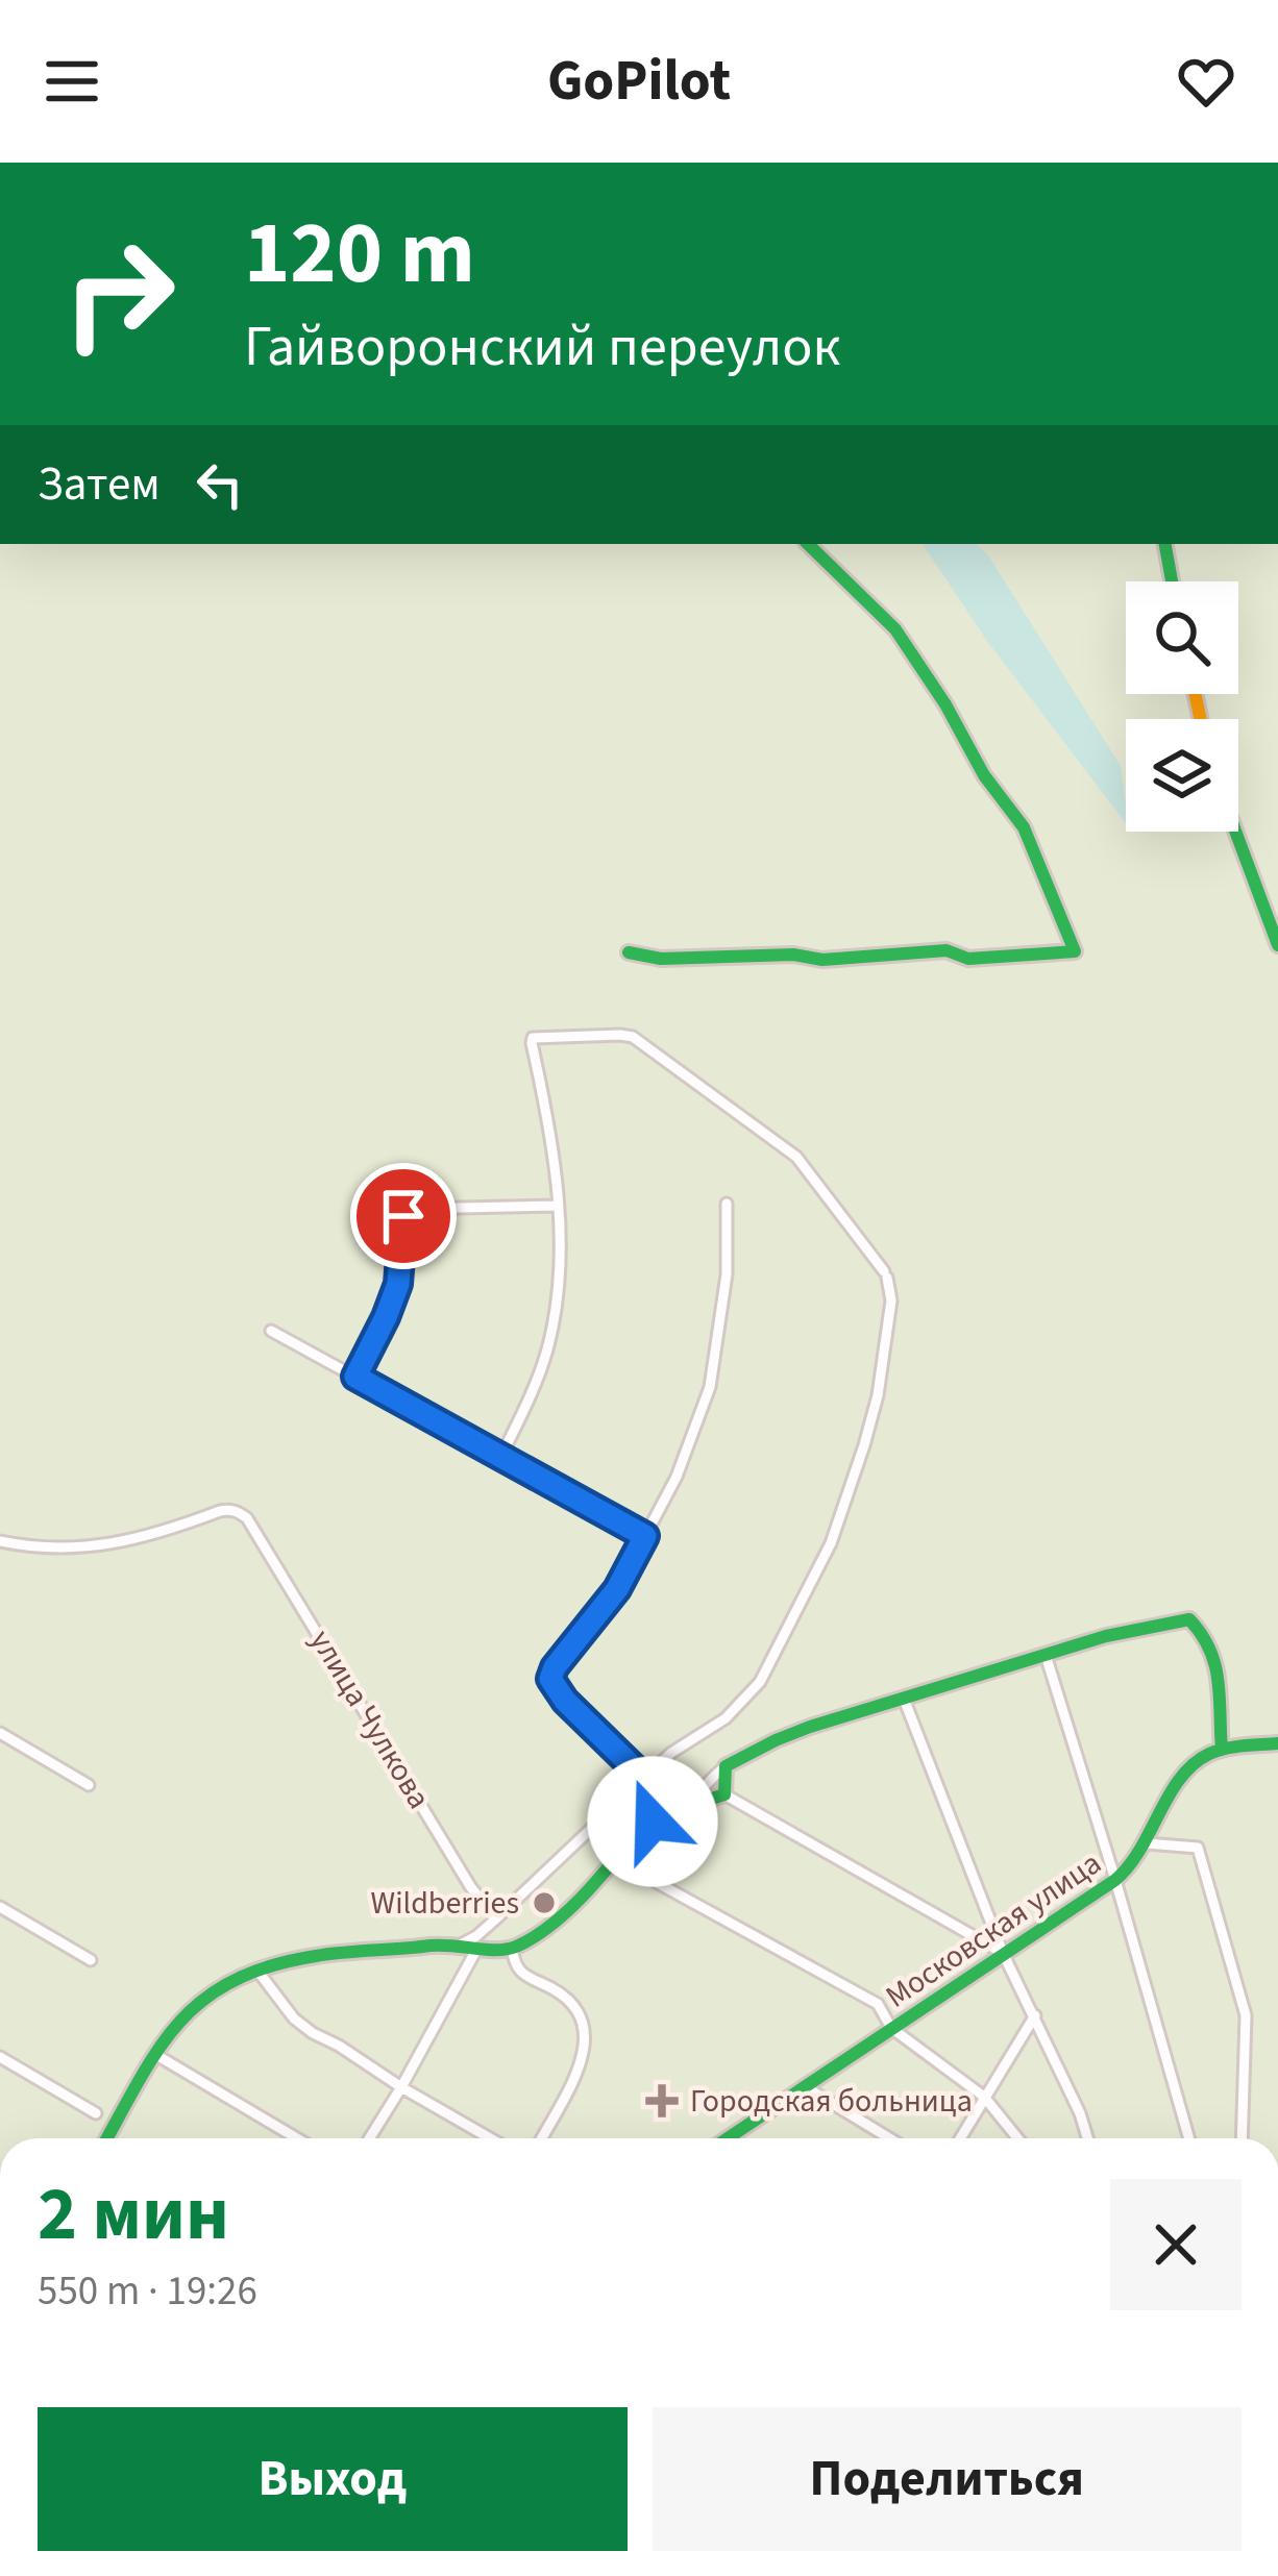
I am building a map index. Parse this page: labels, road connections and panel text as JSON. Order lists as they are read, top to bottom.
{
  "streets": {
    "street": ["улица Чулкова", "Московская улица"]
  },
  "places": {
    "other": ["Wildberries"],
    "health": ["Городская больница"]
  },
  "page": {
    "header": "GoPilot",
    "turn": ["120 m", "Гайворонский переулок"],
    "then": "Затем",
    "heading": ["2 мин", "550 m · 19:26"],
    "buttons": ["Выход", "Поделиться"]
  }
}
